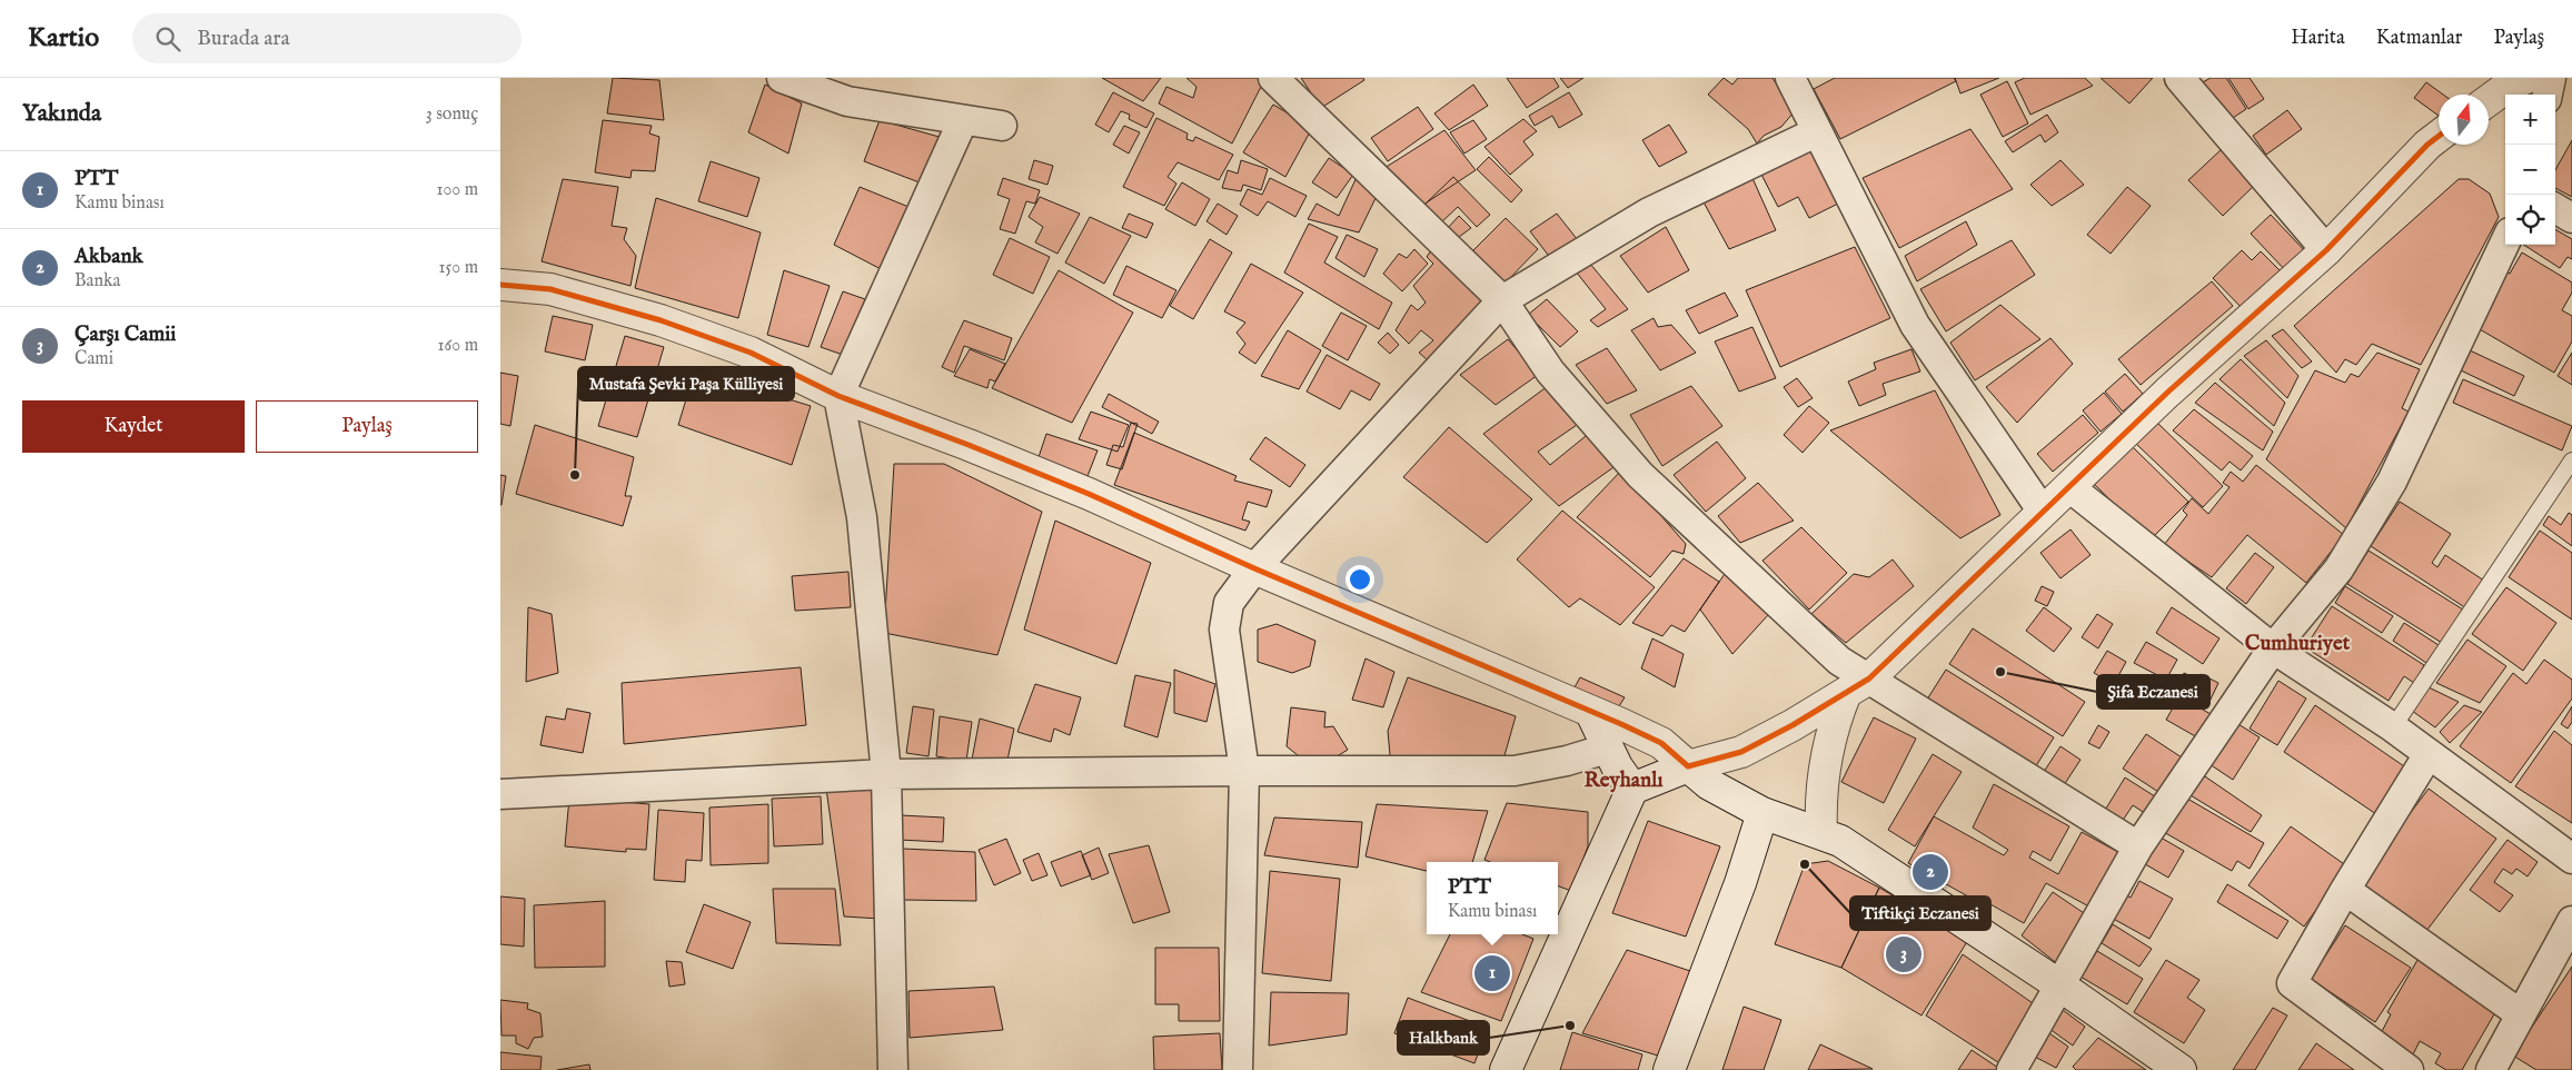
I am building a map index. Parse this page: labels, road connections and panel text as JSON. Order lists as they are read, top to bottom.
{
  "districts": ["Cumhuriyet", "Reyhanlı"],
  "places": [
    "Mustafa Şevki Paşa Külliyesi",
    "Şifa Eczanesi",
    "Tiftikçi Eczanesi",
    "Halkbank"
  ],
  "north": "top",
  "page": {
    "header": "Kartio",
    "search": "Burada ara",
    "nav": ["Harita", "Katmanlar", "Paylaş"],
    "heading": ["Yakında", "3 sonuç"],
    "map_buttons": ["+", "−"],
    "list": [
      {
        "mark": "1",
        "name": "PTT",
        "note": "Kamu binası",
        "value": "100 m"
      },
      {
        "mark": "2",
        "name": "Akbank",
        "note": "Banka",
        "value": "150 m"
      },
      {
        "mark": "3",
        "name": "Çarşı Camii",
        "note": "Cami",
        "value": "160 m"
      }
    ],
    "buttons": ["Kaydet", "Paylaş"],
    "pins": ["2", "3", "1"],
    "popup": ["PTT", "Kamu binası"]
  }
}
